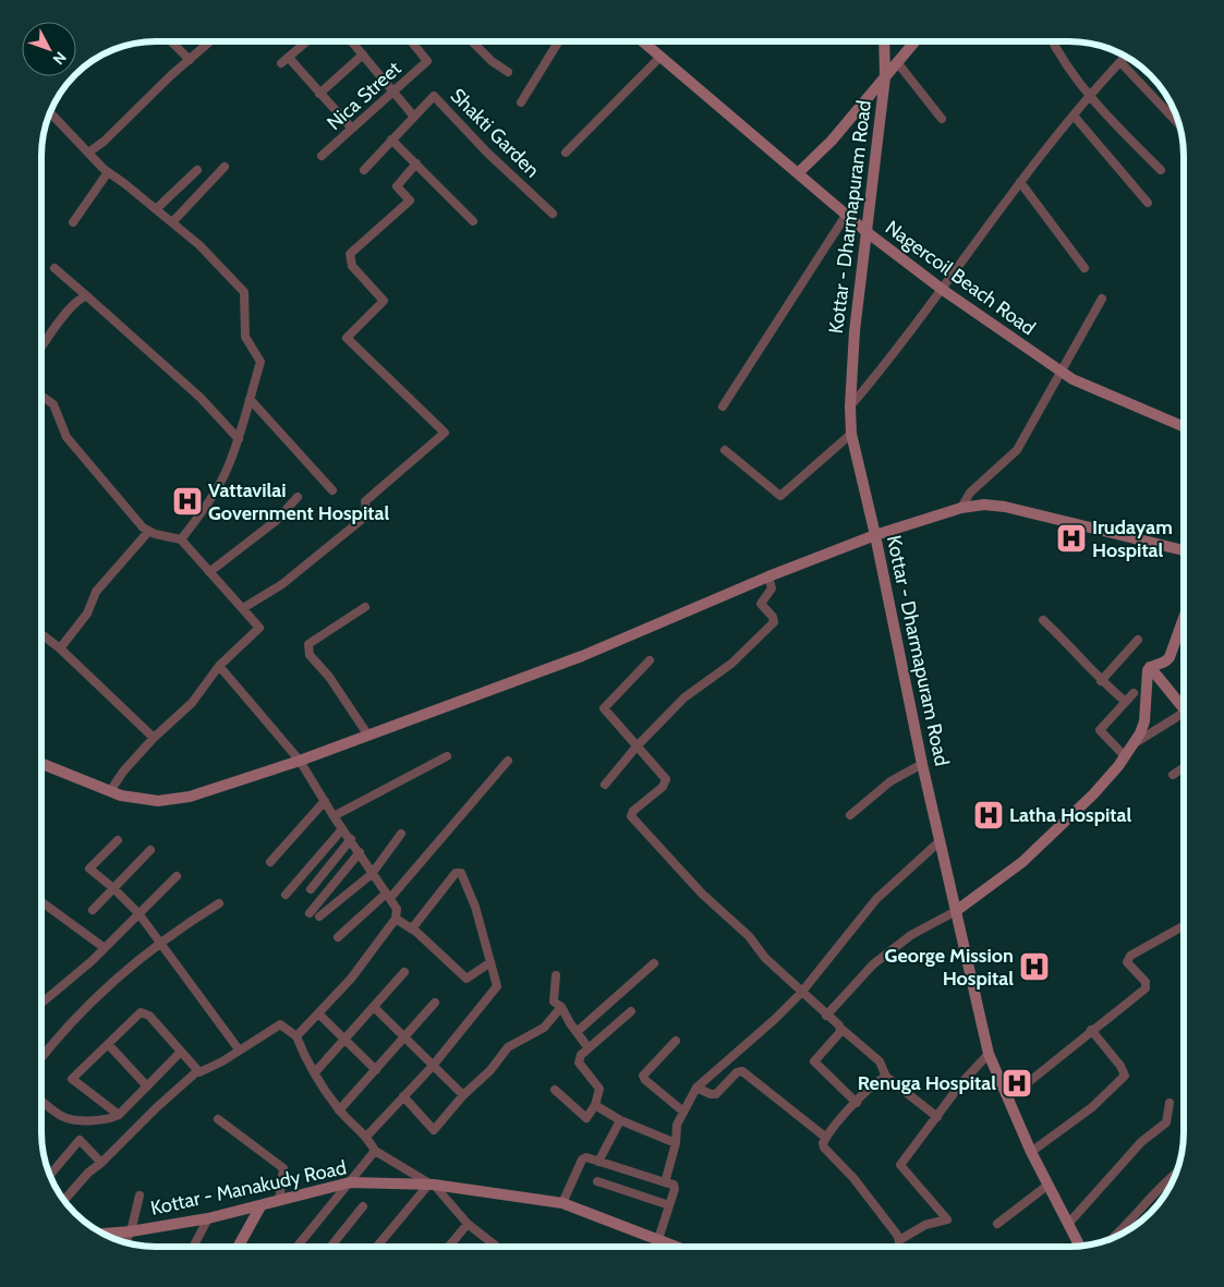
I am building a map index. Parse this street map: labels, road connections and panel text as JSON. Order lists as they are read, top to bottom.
{
  "streets": {
    "main road": ["Kottar - Dharmapuram Road", "Nagercoil Beach Road", "Kottar - Manakudy Road"],
    "street": ["Nica Street", "Shakti Garden"]
  },
  "crossings": [
    ["Kottar - Dharmapuram Road", "Nagercoil Beach Road"]
  ],
  "places": {
    "hospital": [
      "Vattavilai Government Hospital",
      "Irudayam Hospital",
      "Latha Hospital",
      "George Mission Hospital",
      "Renuga Hospital"
    ]
  },
  "north": "bottom right"
}
